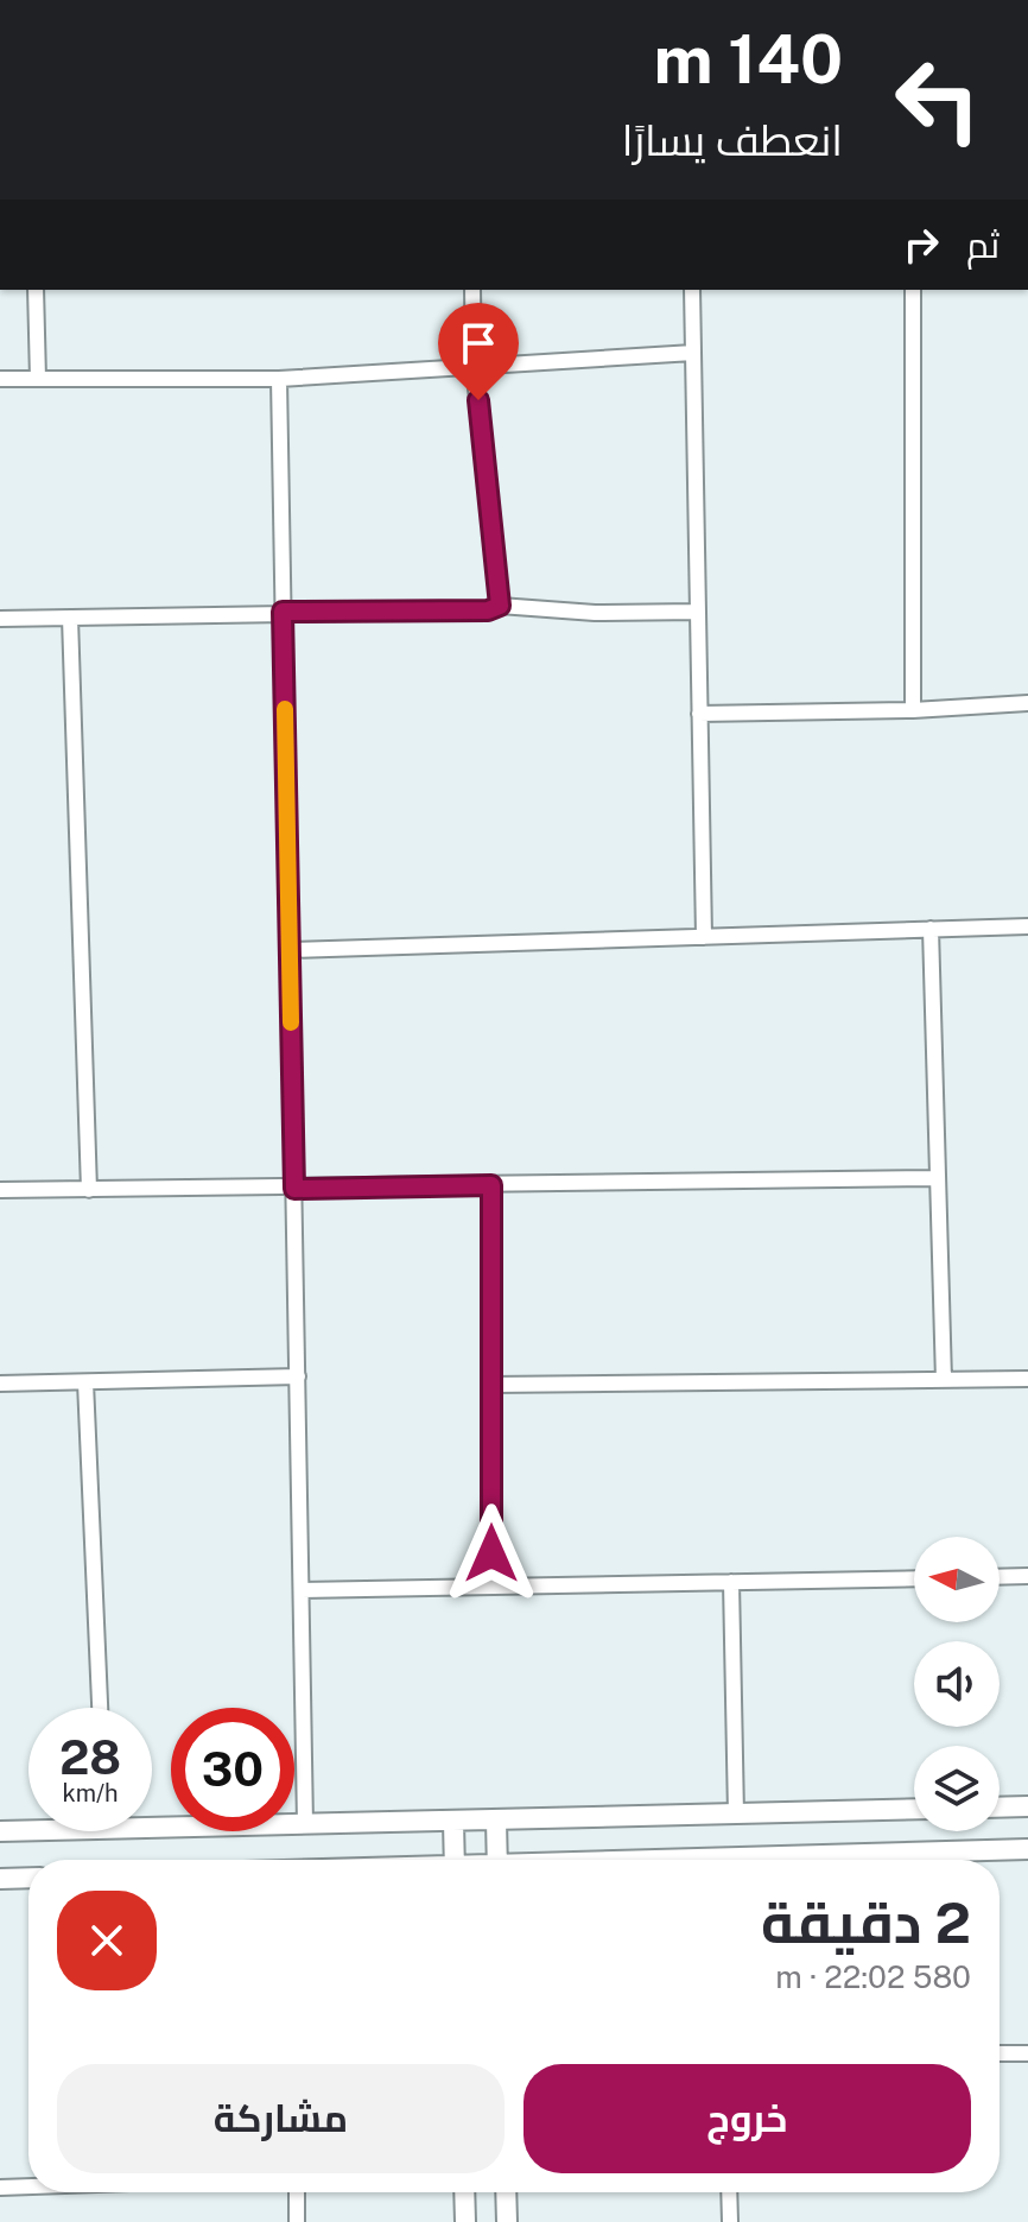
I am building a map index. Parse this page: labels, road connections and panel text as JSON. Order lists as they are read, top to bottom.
{
  "north": "left",
  "page": {
    "turn": ["140 m", "انعطف يسارًا"],
    "then": "ثم",
    "speed": "28 km/h",
    "limit": "30",
    "heading": ["2 دقيقة", "580 m · 22:02"],
    "buttons": ["خروج", "مشاركة"]
  }
}
